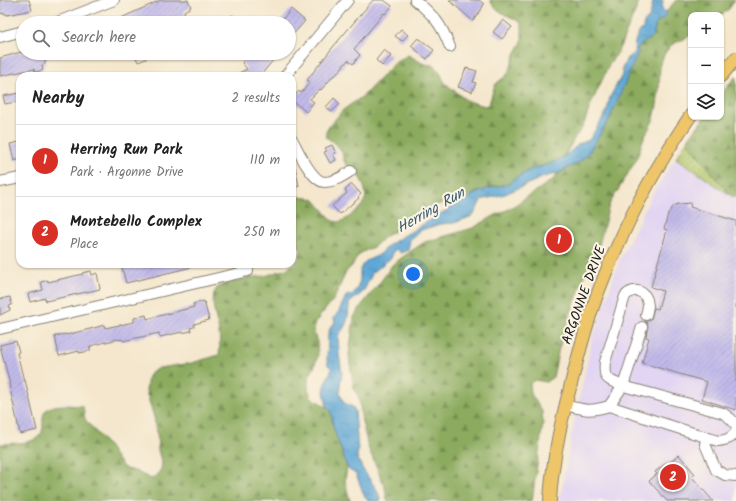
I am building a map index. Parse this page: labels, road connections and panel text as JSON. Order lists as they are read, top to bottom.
{
  "streets": {
    "main road": ["ARGONNE DRIVE"]
  },
  "water": ["Herring Run"],
  "page": {
    "map_buttons": ["+", "−"],
    "search": "Search here",
    "heading": ["Nearby", "2 results"],
    "list": [
      {
        "mark": "1",
        "name": "Herring Run Park",
        "note": "Park · Argonne Drive",
        "value": "110 m"
      },
      {
        "mark": "2",
        "name": "Montebello Complex",
        "note": "Place",
        "value": "250 m"
      }
    ],
    "pins": ["1", "2"]
  }
}
